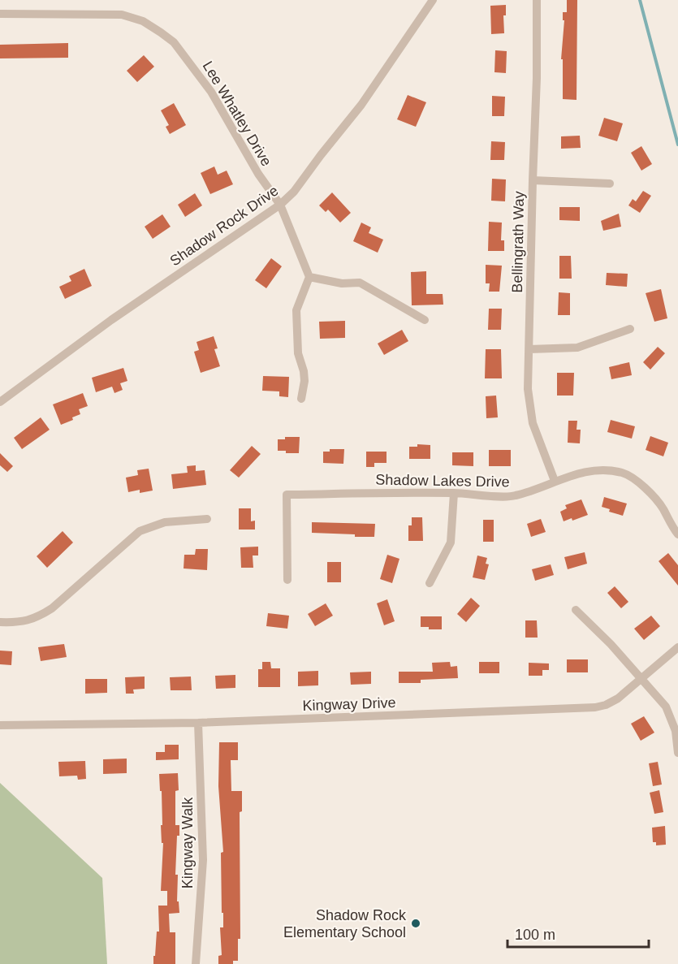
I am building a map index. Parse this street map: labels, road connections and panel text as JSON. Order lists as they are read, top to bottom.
{
  "streets": {
    "street": [
      "Lee Whatley Drive",
      "Shadow Rock Drive",
      "Bellingrath Way",
      "Shadow Lakes Drive",
      "Kingway Drive",
      "Kingway Walk"
    ]
  },
  "crossings": [
    ["Lee Whatley Drive", "Shadow Rock Drive"],
    ["Bellingrath Way", "Shadow Lakes Drive"],
    ["Kingway Drive", "Kingway Walk"]
  ],
  "places": ["Shadow Rock Elementary School"],
  "scale_bar": "100 m"
}
